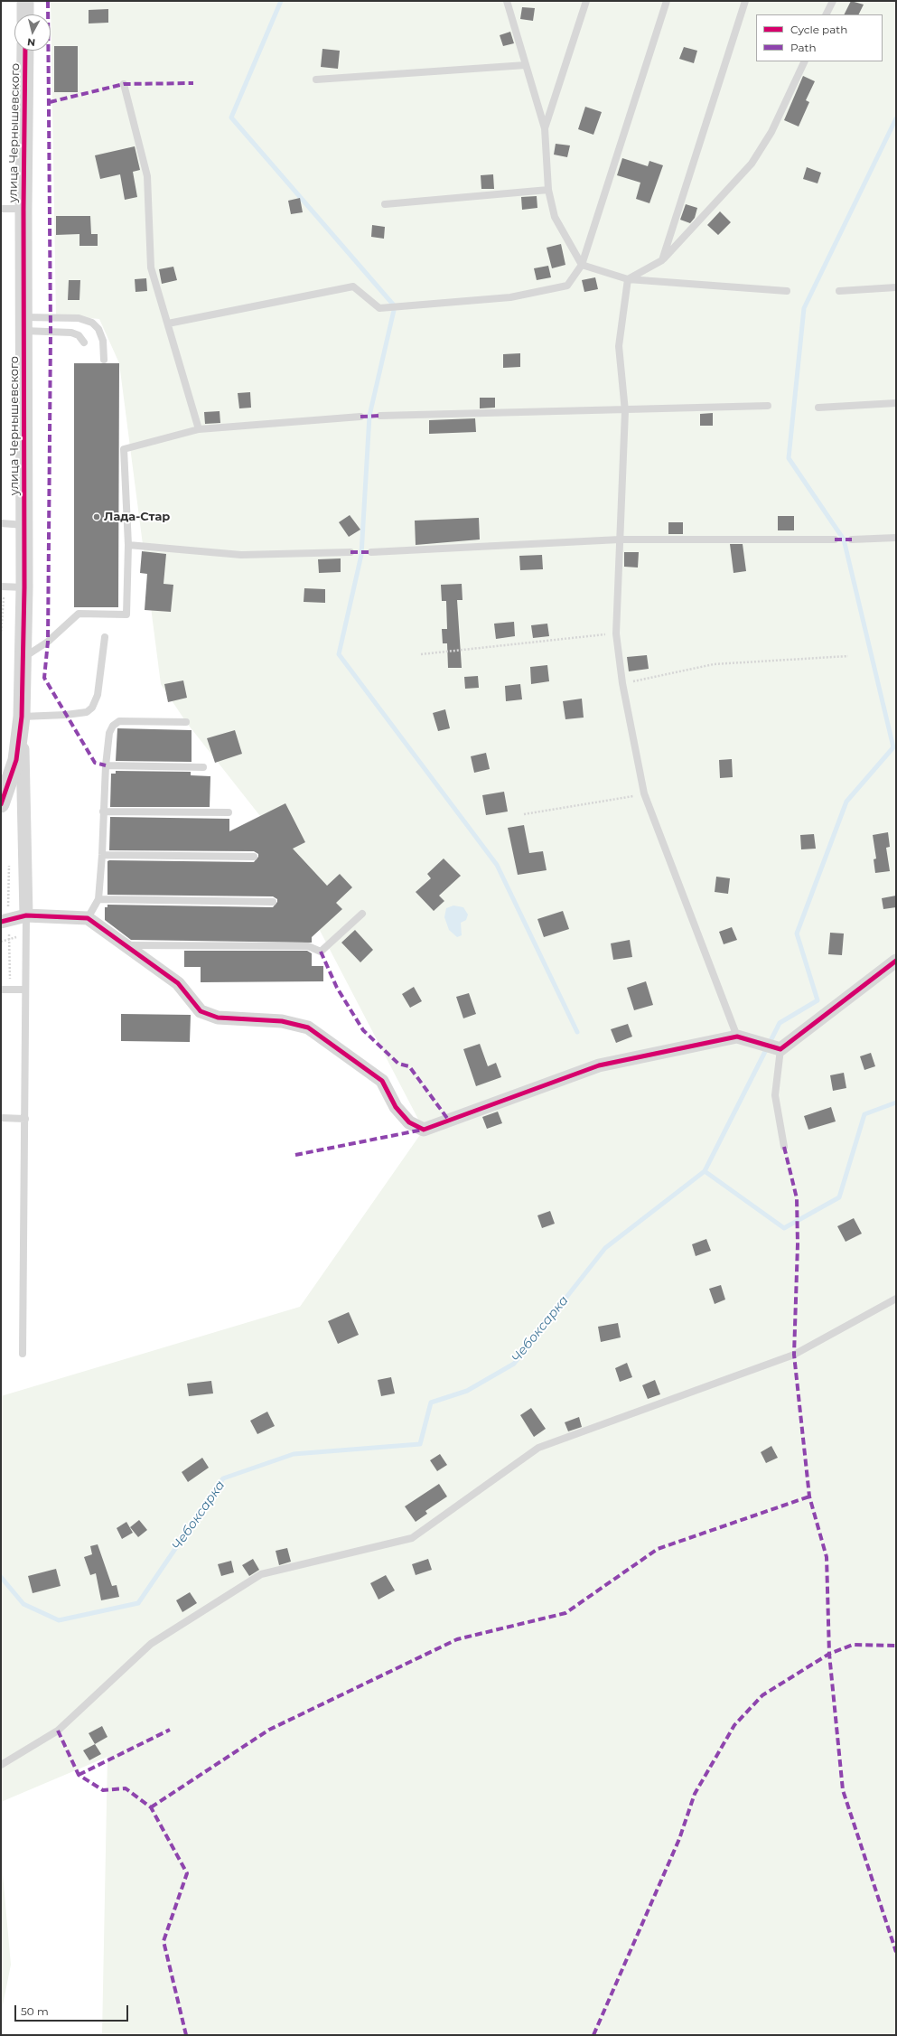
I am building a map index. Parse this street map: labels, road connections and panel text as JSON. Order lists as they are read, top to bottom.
{
  "streets": {
    "street": ["улица Чернышевского"]
  },
  "water": ["Чебоксарка"],
  "places": ["Лада-Стар"],
  "legend": ["Cycle path", "Path"],
  "scale_bar": "50 m",
  "north": "bottom"
}
